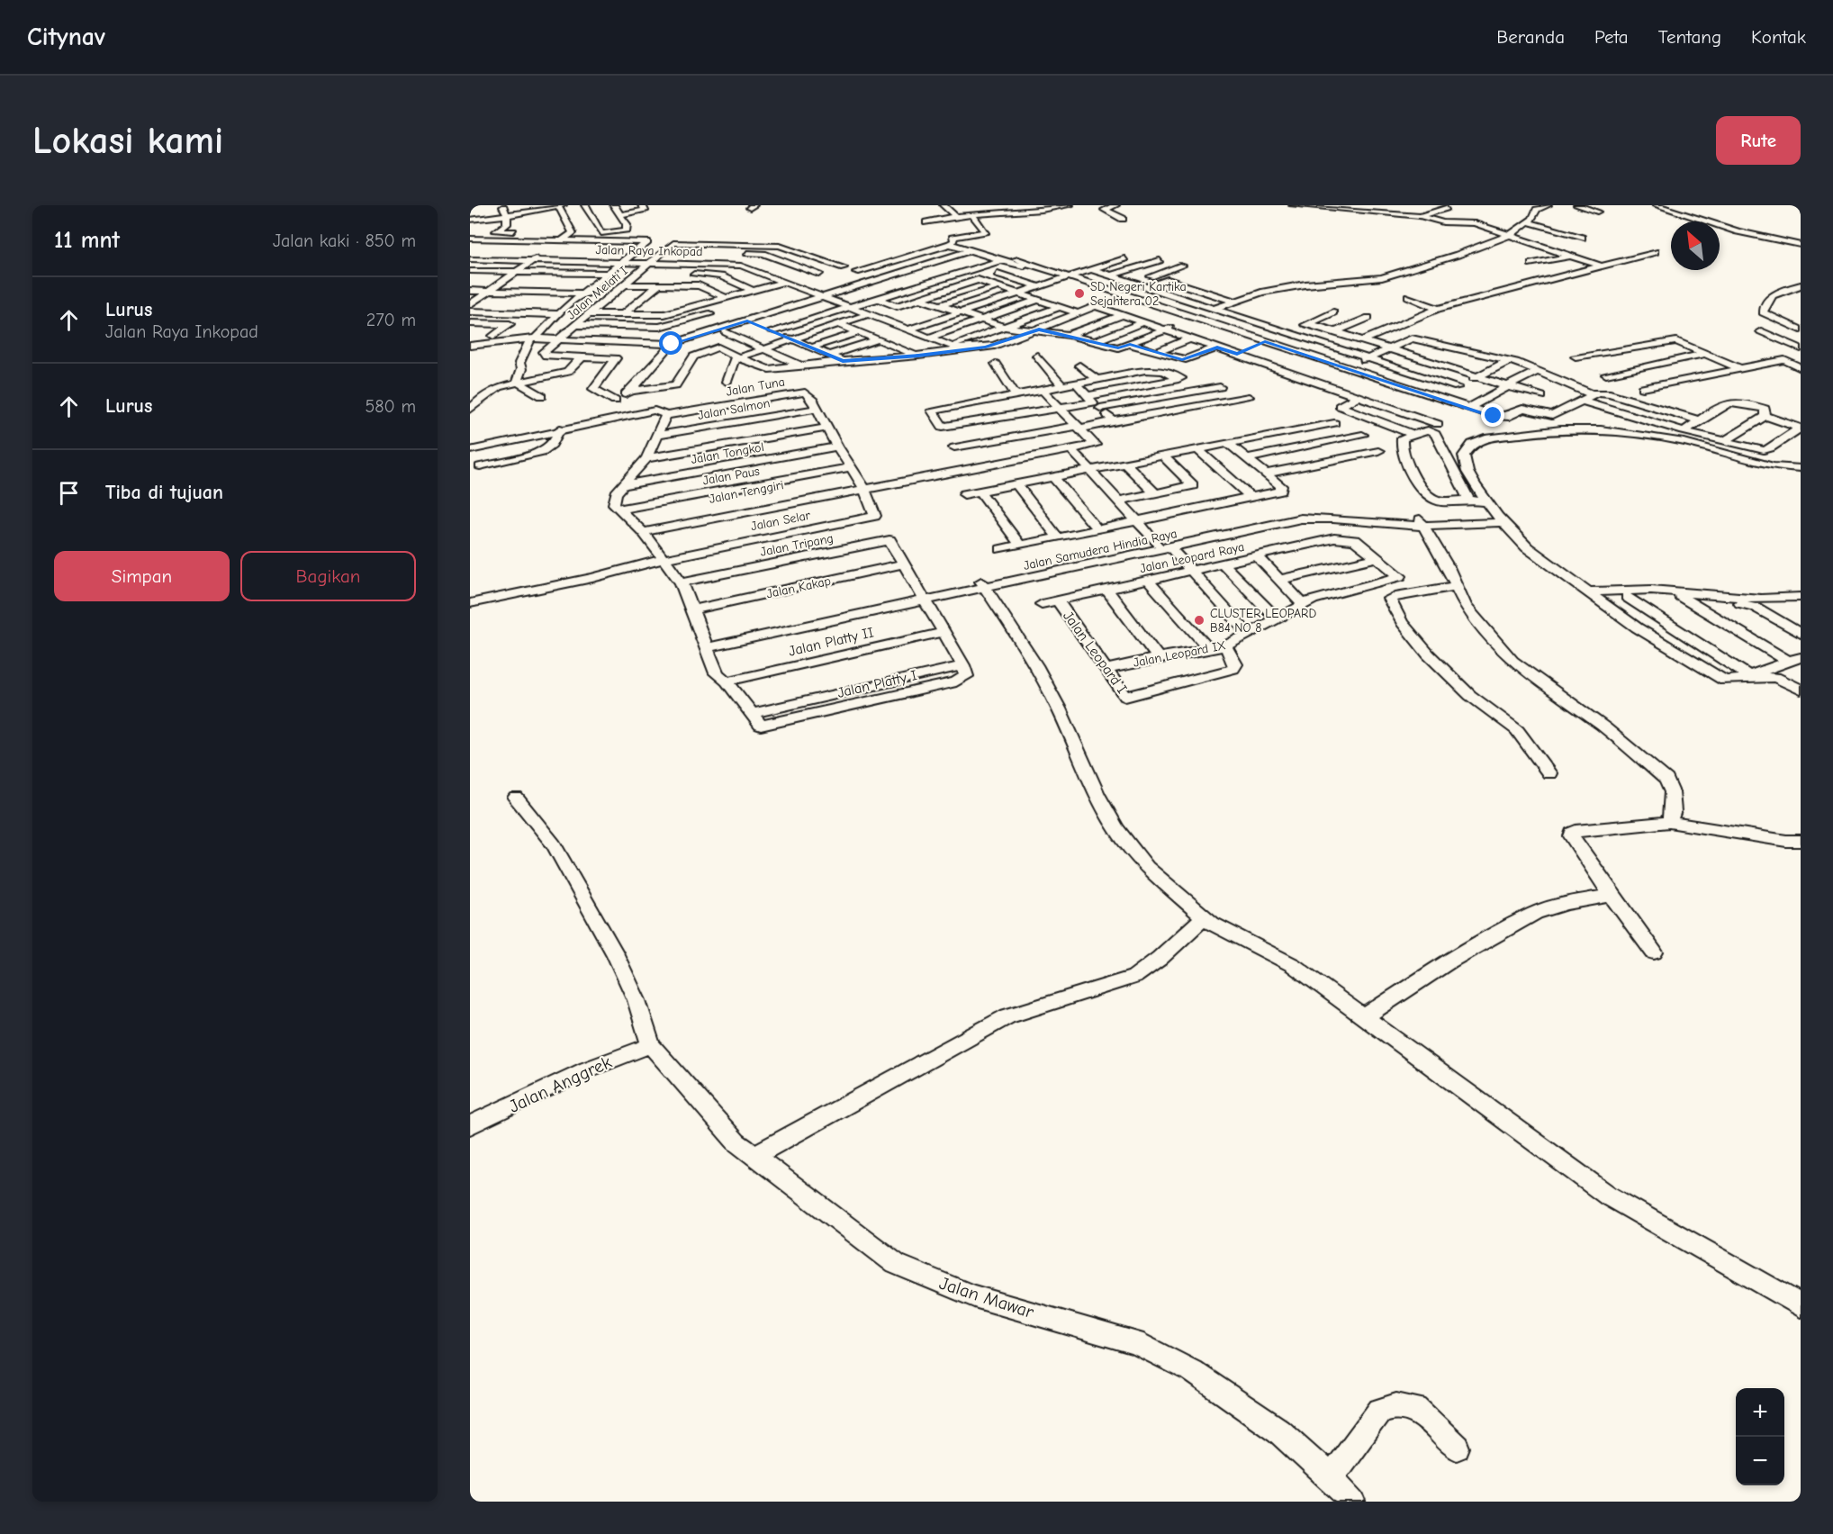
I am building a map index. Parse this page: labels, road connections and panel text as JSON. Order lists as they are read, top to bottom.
{
  "streets": {
    "street": [
      "Jalan Raya Inkopad",
      "Jalan Melati I",
      "Jalan Tuna",
      "Jalan Salmon",
      "Jalan Tongkol",
      "Jalan Paus",
      "Jalan Tenggiri",
      "Jalan Selar",
      "Jalan Tripang",
      "Jalan Samudera Hindia Raya",
      "Jalan Leopard Raya",
      "Jalan Kakap",
      "Jalan Platty II",
      "Jalan Leopard I",
      "Jalan Leopard IX",
      "Jalan Anggrek",
      "Jalan Mawar"
    ]
  },
  "crossings": [
    ["Jalan Raya Inkopad", "Jalan Melati I"],
    ["Jalan Tuna", "Jalan Salmon"],
    ["Jalan Tuna", "Jalan Tongkol"],
    ["Jalan Tuna", "Jalan Paus"],
    ["Jalan Tuna", "Jalan Tenggiri"],
    ["Jalan Selar", "Jalan Tripang"],
    ["Jalan Leopard Raya", "Jalan Leopard I"],
    ["Jalan Leopard Raya", "Jalan Leopard IX"],
    ["Jalan Leopard I", "Jalan Leopard IX"],
    ["Jalan Anggrek", "Jalan Mawar"]
  ],
  "places": ["SD Negeri Kartika Sejahtera 02", "CLUSTER LEOPARD B84 NO 8"],
  "north": "top left",
  "page": {
    "header": "Citynav",
    "nav": [
      "Beranda",
      "Peta",
      "Tentang",
      "Kontak"
    ],
    "buttons": [
      "Rute",
      ["Simpan", "Bagikan"]
    ],
    "title": "Lokasi kami",
    "heading": ["11 mnt", "Jalan kaki · 850 m"],
    "list": [
      ["Lurus", "Jalan Raya Inkopad", "270 m"],
      ["Lurus", "580 m"],
      "Tiba di tujuan"
    ],
    "map_buttons": ["+", "−"]
  }
}
